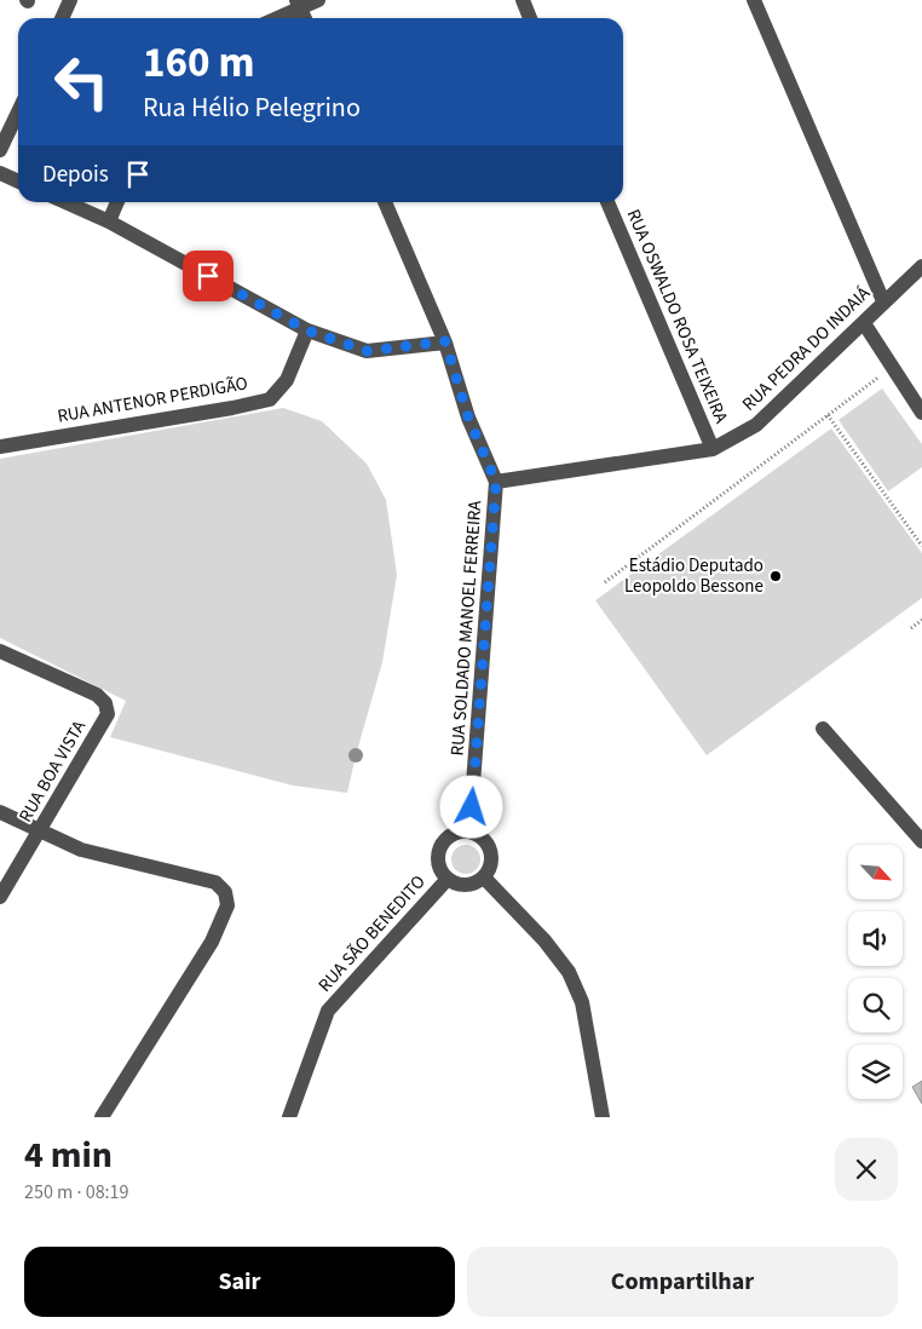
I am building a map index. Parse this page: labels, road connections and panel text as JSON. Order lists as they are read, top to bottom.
{
  "streets": {
    "street": [
      "RUA OSWALDO ROSA TEIXEIRA",
      "RUA PEDRA DO INDAIÁ",
      "RUA ANTENOR PERDIGÃO",
      "RUA SOLDADO MANOEL FERREIRA",
      "RUA BOA VISTA",
      "RUA SÃO BENEDITO"
    ]
  },
  "crossings": [
    ["RUA OSWALDO ROSA TEIXEIRA", "RUA PEDRA DO INDAIÁ"],
    ["RUA PEDRA DO INDAIÁ", "RUA SOLDADO MANOEL FERREIRA"],
    ["RUA SOLDADO MANOEL FERREIRA", "RUA SÃO BENEDITO"]
  ],
  "places": ["Estádio Deputado Leopoldo Bessone"],
  "north": "bottom right",
  "page": {
    "turn": ["160 m", "Rua Hélio Pelegrino"],
    "then": "Depois",
    "heading": ["4 min", "250 m · 08:19"],
    "buttons": ["Sair", "Compartilhar"]
  }
}
